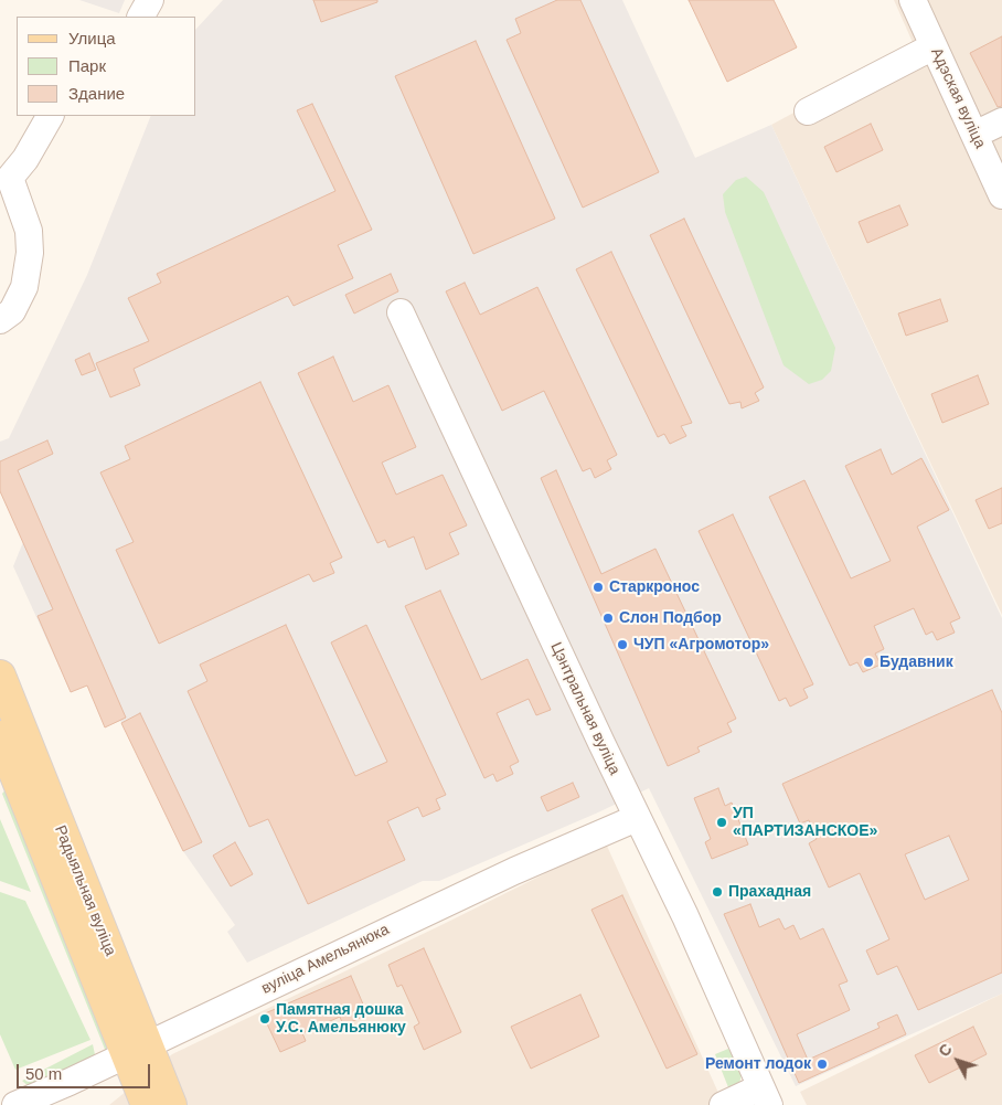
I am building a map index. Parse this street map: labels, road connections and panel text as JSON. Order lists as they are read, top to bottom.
{
  "streets": {
    "main road": ["Радыяльная вуліца"],
    "street": ["Адэская вуліца", "Цэнтральная вуліца", "вуліца Амельянюка"]
  },
  "crossings": [
    ["Цэнтральная вуліца", "вуліца Амельянюка"],
    ["Радыяльная вуліца", "вуліца Амельянюка"]
  ],
  "places": [
    "Старкронос",
    "Слон Подбор",
    "ЧУП «Агромотор»",
    "Будавник",
    "УП «ПАРТИЗАНСКОЕ»",
    "Прахадная",
    "Памятная дошка У.С. Амельянюку",
    "Ремонт лодок"
  ],
  "legend": ["Улица", "Парк", "Здание"],
  "scale_bar": "50 m",
  "north": "top left"
}
